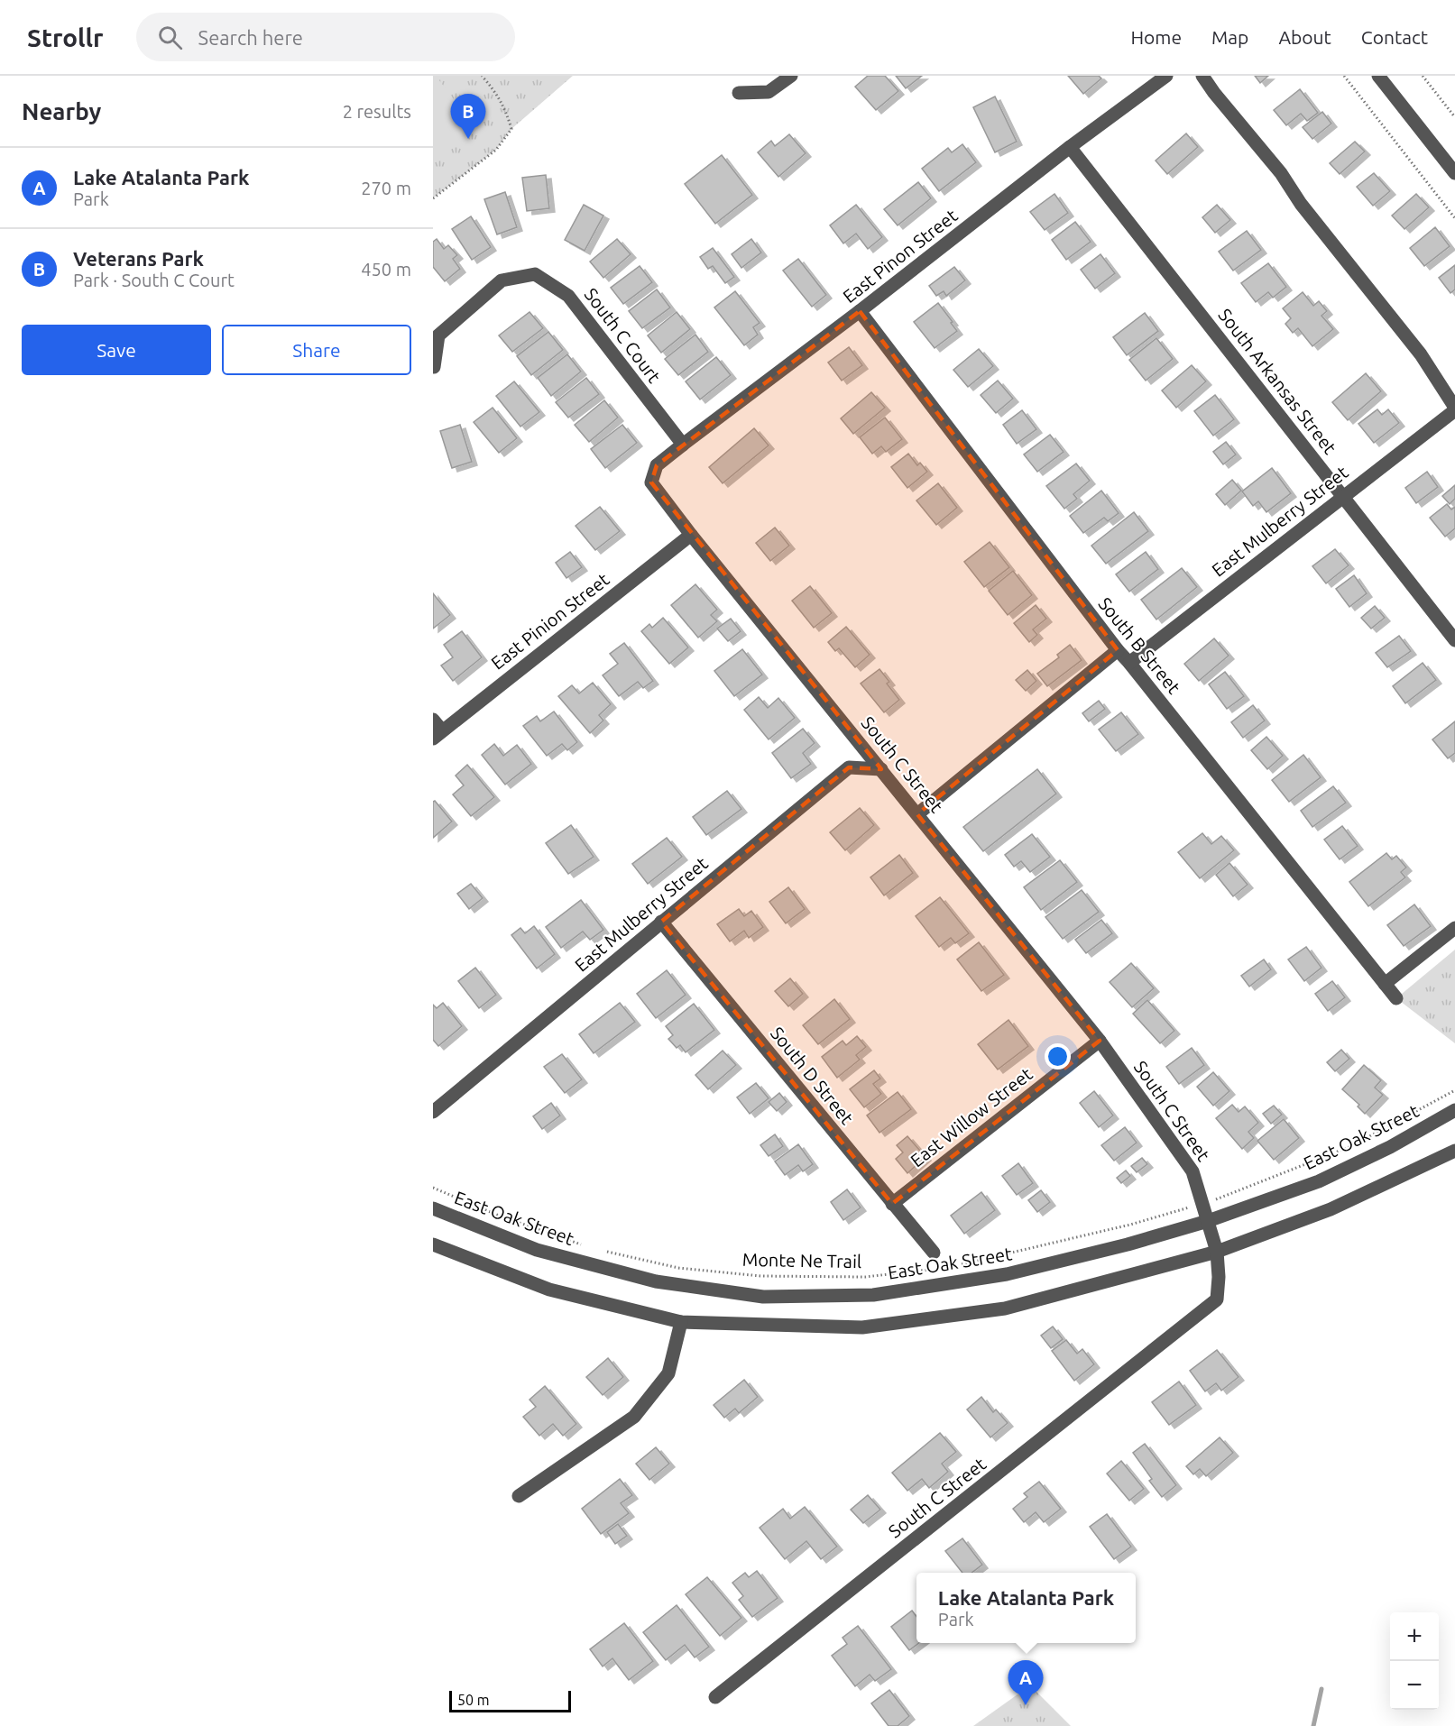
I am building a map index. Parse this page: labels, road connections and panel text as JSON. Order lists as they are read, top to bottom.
{
  "streets": {
    "street": [
      "East Pinon Street",
      "South C Court",
      "South Arkansas Street",
      "East Mulberry Street",
      "East Pinion Street",
      "South B Street",
      "South C Street",
      "South D Street",
      "East Willow Street",
      "East Oak Street"
    ],
    "path": ["Monte Ne Trail"]
  },
  "crossings": [
    ["East Pinon Street", "South C Court"],
    ["East Pinon Street", "South Arkansas Street"],
    ["East Pinon Street", "South B Street"],
    ["East Pinon Street", "South C Street"],
    ["South Arkansas Street", "East Mulberry Street"],
    ["East Mulberry Street", "South B Street"],
    ["East Mulberry Street", "South C Street"],
    ["East Mulberry Street", "South D Street"],
    ["East Pinion Street", "South C Street"],
    ["South C Street", "East Willow Street"],
    ["South C Street", "East Oak Street"],
    ["South D Street", "East Willow Street"]
  ],
  "scale_bar": "50 m",
  "page": {
    "header": "Strollr",
    "search": "Search here",
    "nav": [
      "Home",
      "Map",
      "About",
      "Contact"
    ],
    "heading": ["Nearby", "2 results"],
    "pins": ["B", "A"],
    "list": [
      {
        "mark": "A",
        "name": "Lake Atalanta Park",
        "note": "Park",
        "value": "270 m"
      },
      {
        "mark": "B",
        "name": "Veterans Park",
        "note": "Park · South C Court",
        "value": "450 m"
      }
    ],
    "buttons": ["Save", "Share"],
    "popup": ["Lake Atalanta Park", "Park"],
    "map_buttons": ["+", "−"],
    "scale": "50 m"
  }
}
